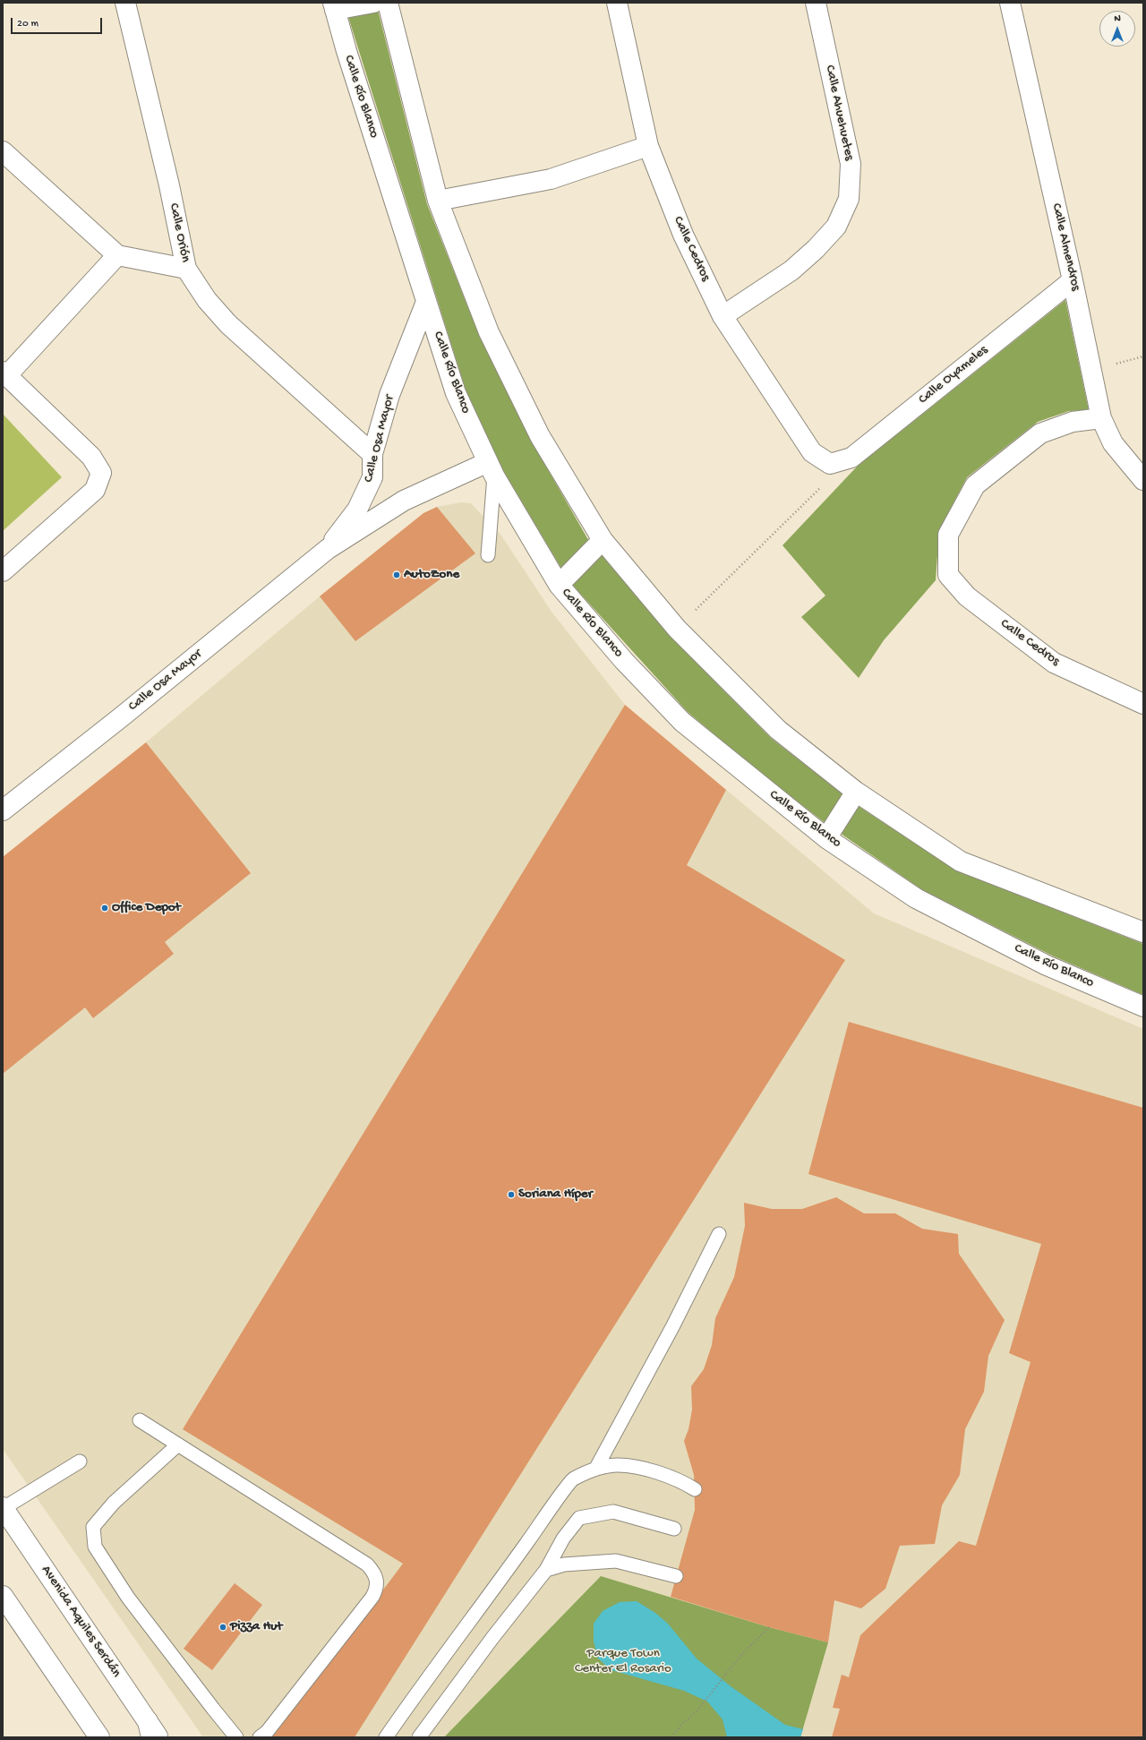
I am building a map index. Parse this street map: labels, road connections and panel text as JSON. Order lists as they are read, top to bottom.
{
  "streets": {
    "street": [
      "Calle Río Blanco",
      "Calle Ahuehuetes",
      "Calle Orión",
      "Calle Almendros",
      "Calle Cedros",
      "Calle Oyameles",
      "Calle Osa Mayor",
      "Avenida Aquiles Serdán"
    ]
  },
  "crossings": [
    ["Calle Río Blanco", "Calle Osa Mayor"],
    ["Calle Ahuehuetes", "Calle Cedros"],
    ["Calle Orión", "Calle Osa Mayor"],
    ["Calle Almendros", "Calle Cedros"],
    ["Calle Almendros", "Calle Oyameles"],
    ["Calle Cedros", "Calle Oyameles"]
  ],
  "parks": ["Parque Town Center El Rosario"],
  "places": [
    "AutoZone",
    "Office Depot",
    "Soriana Híper",
    "Pizza Hut"
  ],
  "scale_bar": "20 m",
  "north": "top"
}
